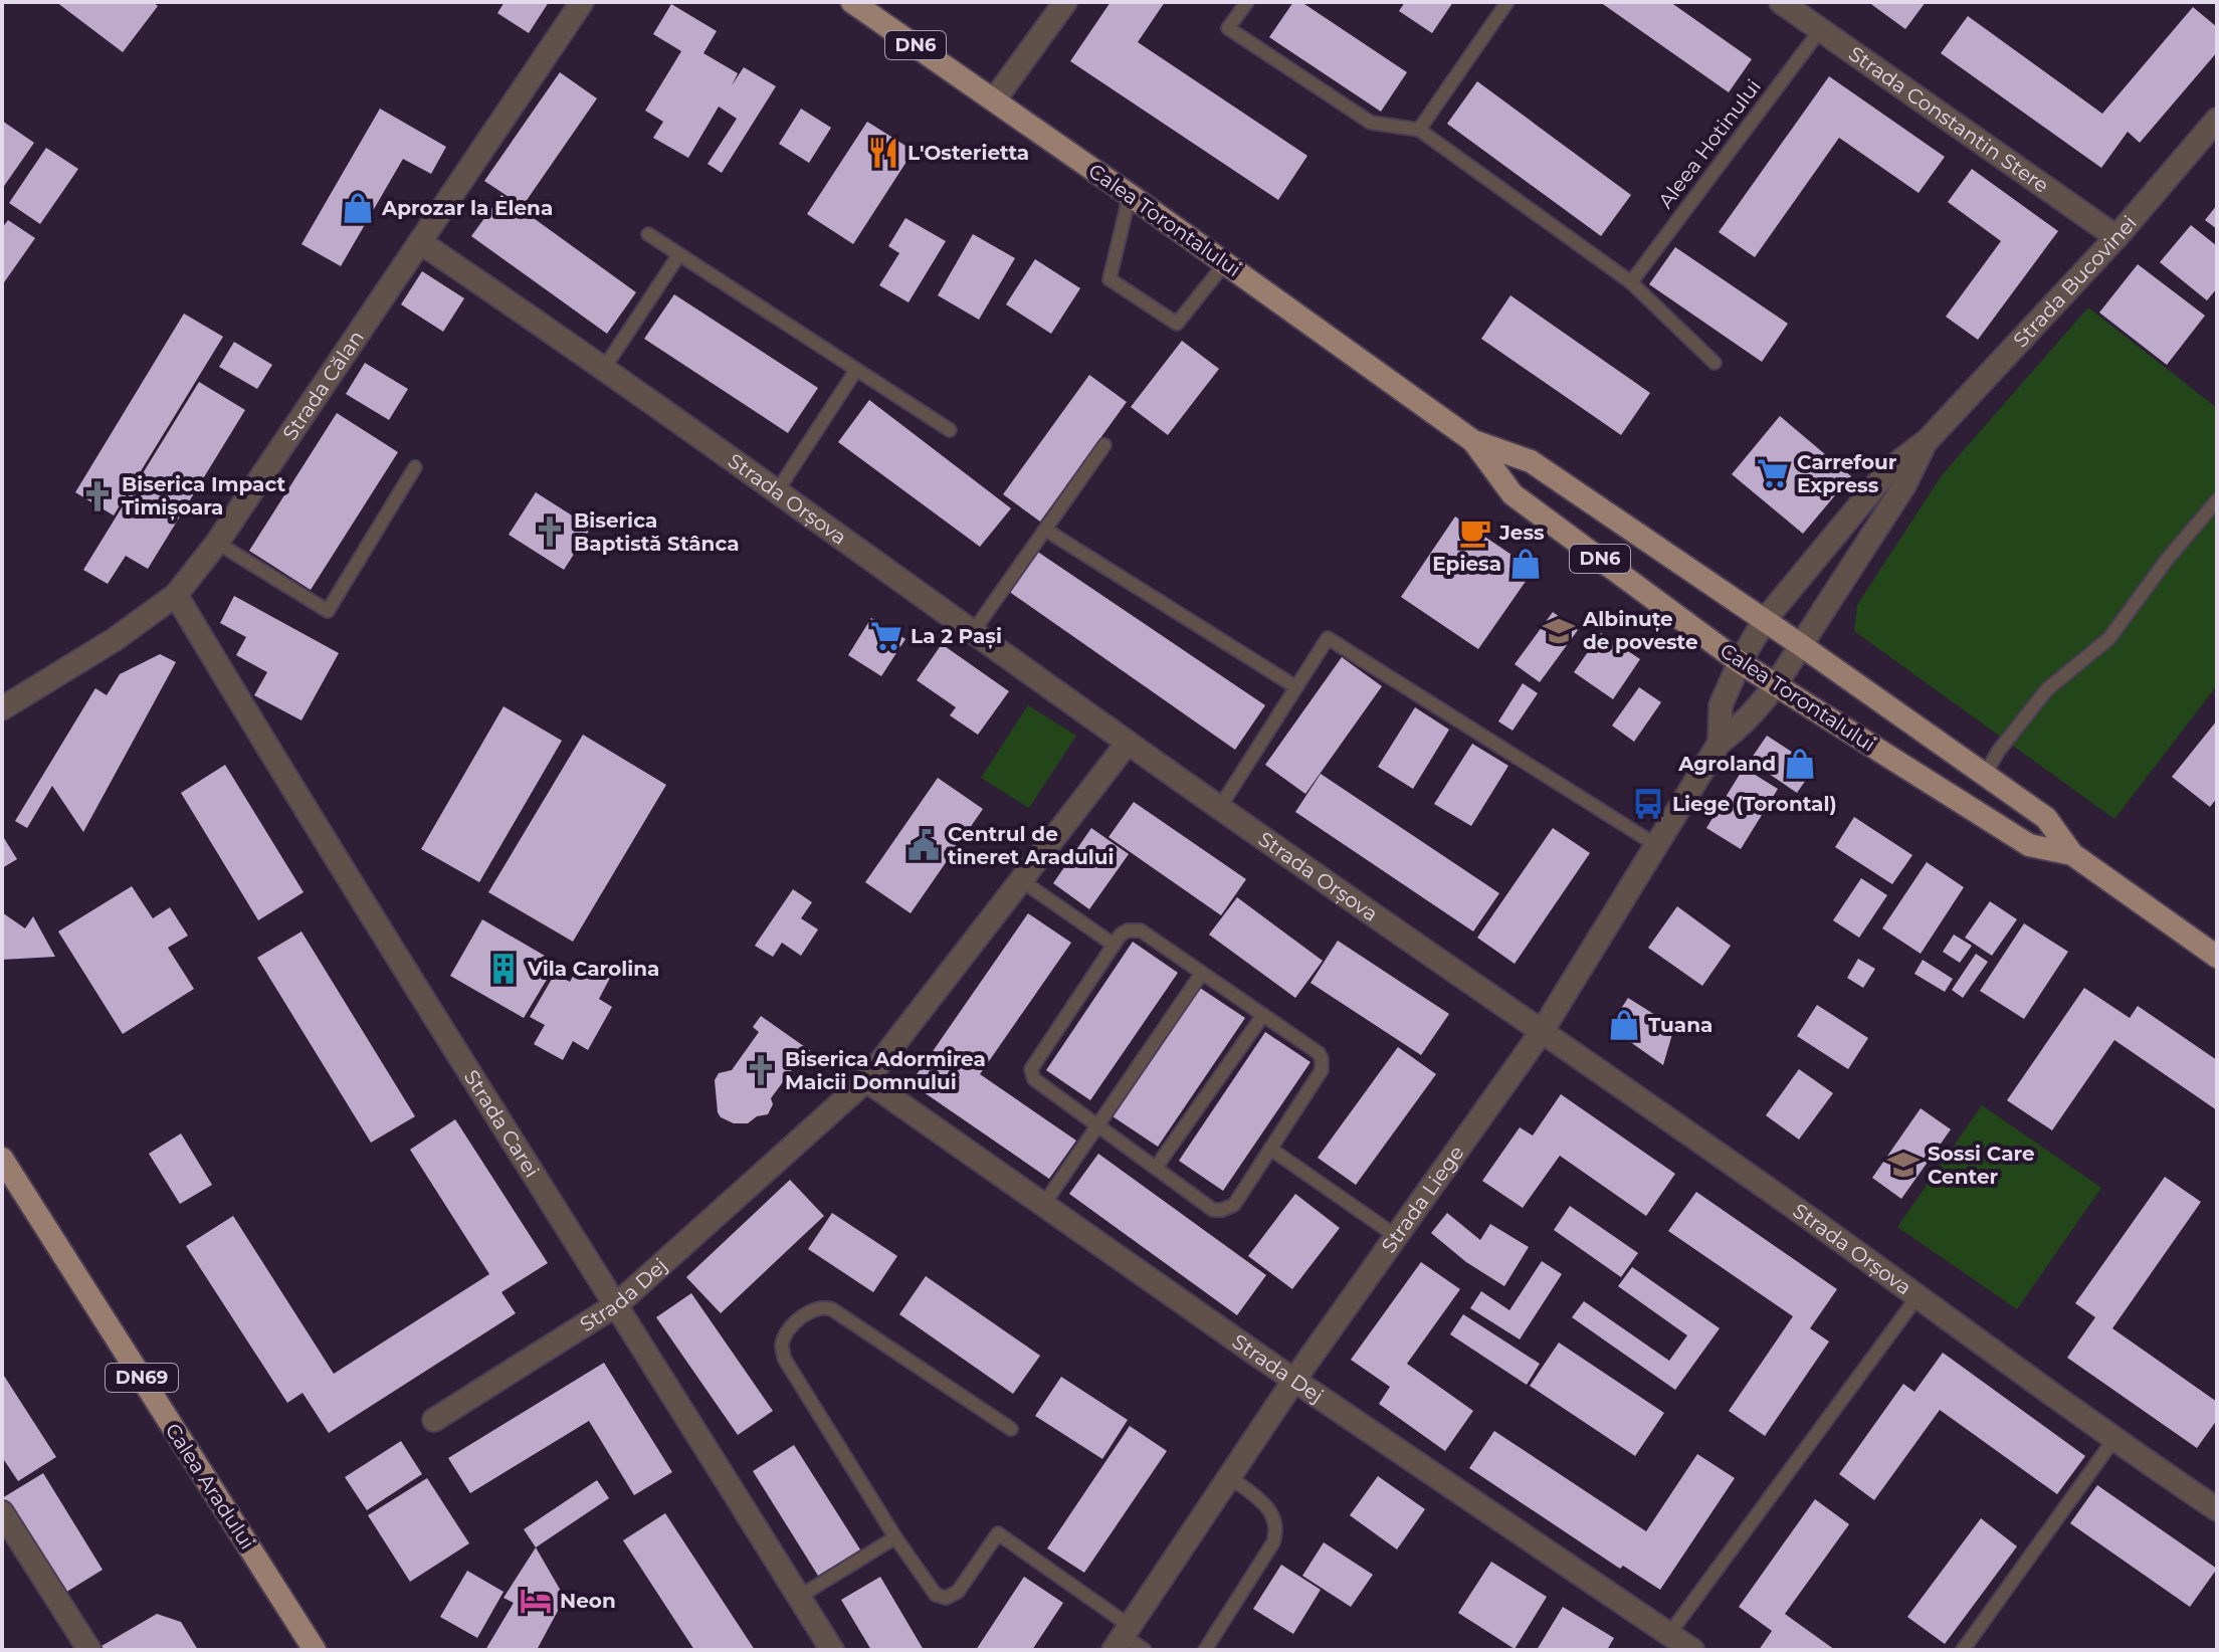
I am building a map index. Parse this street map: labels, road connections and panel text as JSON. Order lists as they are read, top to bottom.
{
  "streets": {
    "main road": [
      "DN6",
      "Calea Torontalului",
      "DN69",
      "Calea Aradului"
    ],
    "street": [
      "Strada Constantin Stere",
      "Strada Bucovinei",
      "Strada Călan",
      "Strada Orșova",
      "Strada Carei",
      "Strada Liege",
      "Strada Dej"
    ],
    "lane": ["Aleea Hotinului"]
  },
  "crossings": [
    ["Strada Constantin Stere", "Aleea Hotinului"],
    ["Strada Constantin Stere", "Strada Bucovinei"],
    ["Calea Torontalului", "Strada Bucovinei"],
    ["Calea Torontalului", "Strada Liege"],
    ["Strada Bucovinei", "Strada Liege"],
    ["Strada Călan", "Strada Orșova"],
    ["Strada Călan", "Strada Carei"],
    ["Strada Orșova", "Strada Liege"],
    ["Strada Orșova", "Strada Dej"],
    ["Strada Carei", "Strada Dej"],
    ["Strada Liege", "Strada Dej"]
  ],
  "places": {
    "restaurant": ["L'Osterietta"],
    "shop": [
      "Aprozar la Elena",
      "Epiesa",
      "Agroland",
      "Tuana"
    ],
    "supermarket": ["Carrefour Express", "La 2 Pași"],
    "church": ["Biserica Impact Timișoara", "Biserica Baptistă Stânca", "Biserica Adormirea Maicii Domnului"],
    "cafe": ["Jess"],
    "school or university": ["Albinuțe de poveste", "Sossi Care Center"],
    "bus stop": ["Liege (Torontal)"],
    "public building": ["Centrul de tineret Aradului"],
    "building": ["Vila Carolina"],
    "hotel": ["Neon"]
  }
}
